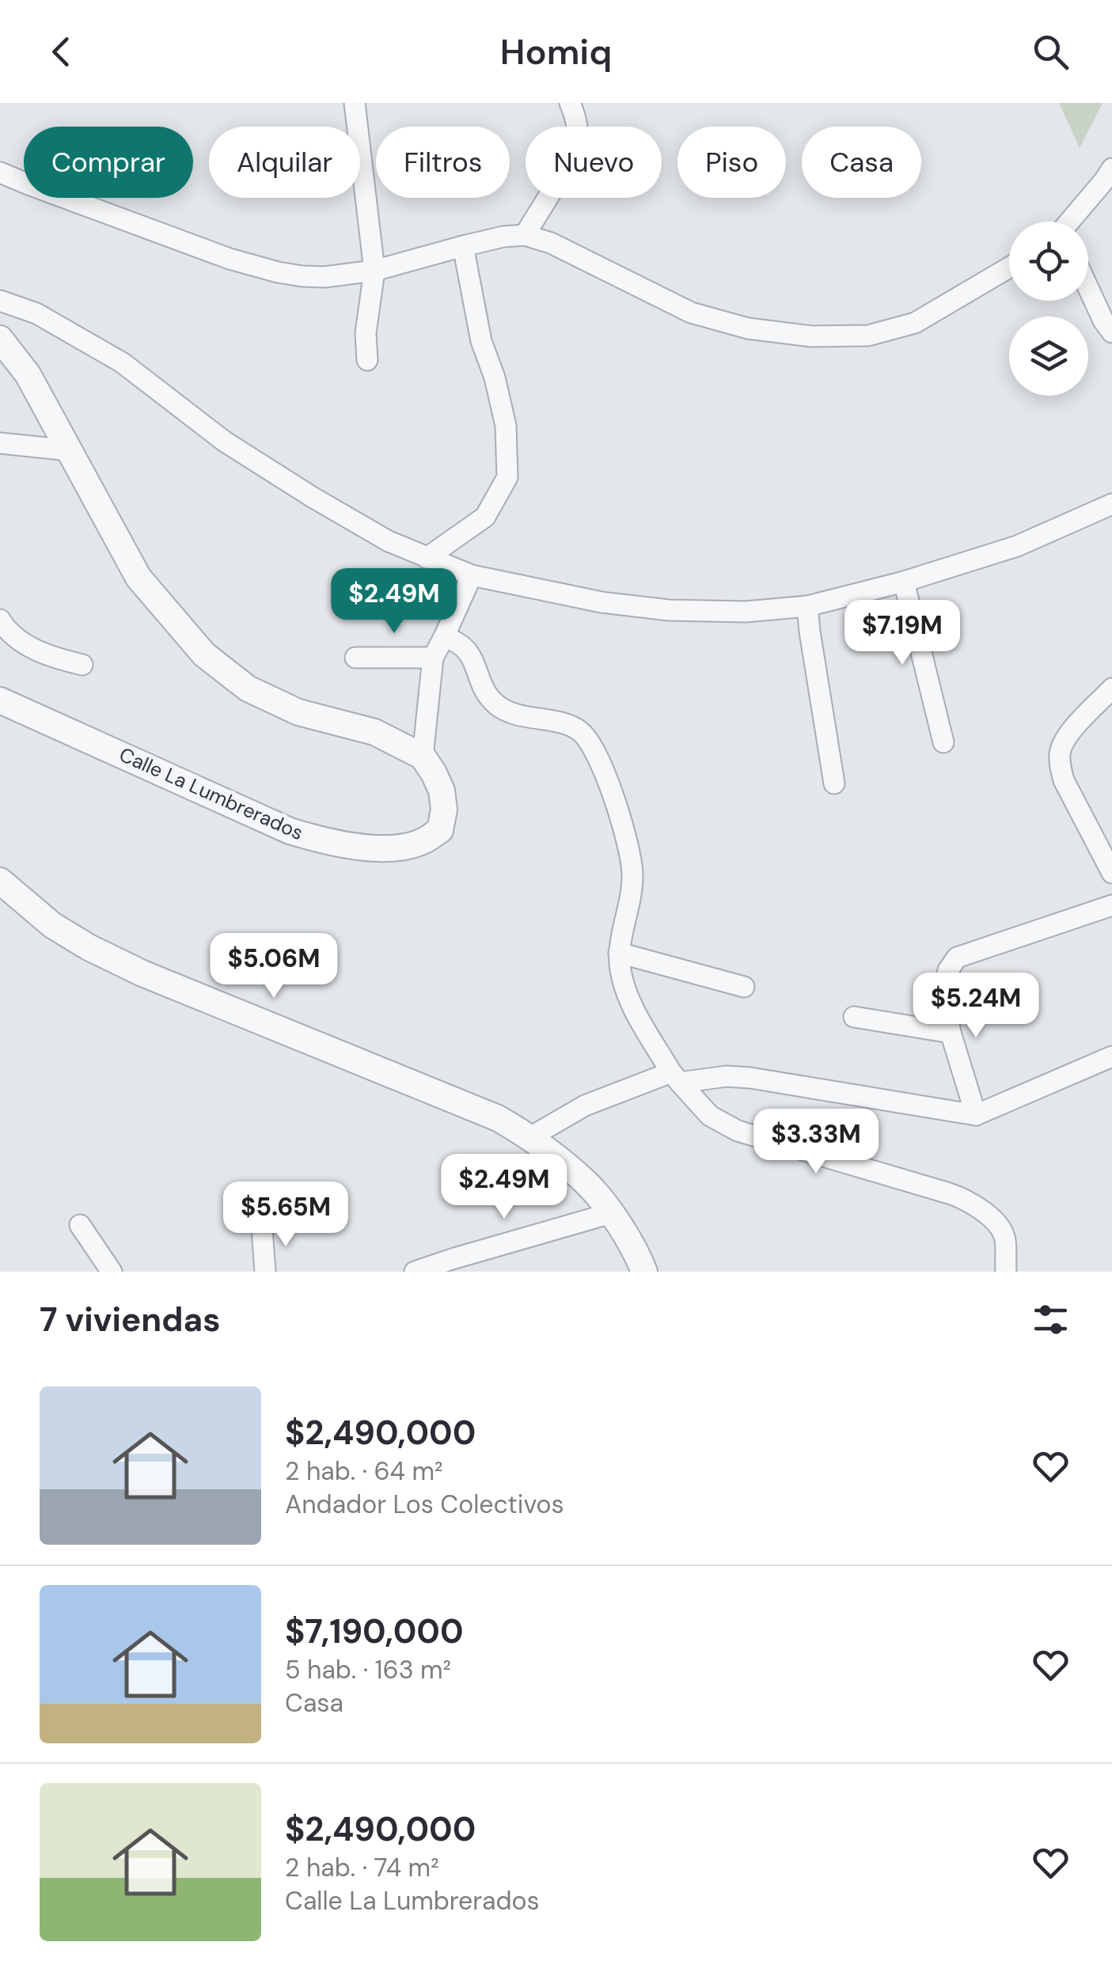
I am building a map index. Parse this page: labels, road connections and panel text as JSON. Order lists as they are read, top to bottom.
{
  "streets": {
    "street": ["Calle La Lumbrerados"]
  },
  "page": {
    "header": "Homiq",
    "chip": [
      "Comprar",
      "Alquilar",
      "Filtros",
      "Nuevo",
      "Piso",
      "Casa"
    ],
    "price": [
      "$2.49M",
      "$7.19M",
      "$5.06M",
      "$5.24M",
      "$3.33M",
      "$2.49M",
      "$5.65M"
    ],
    "heading": "7 viviendas",
    "list": [
      {
        "name": "$2,490,000",
        "note": "2 hab. · 64 m² · Andador Los Colectivos"
      },
      {
        "name": "$7,190,000",
        "note": "5 hab. · 163 m² · Casa"
      },
      {
        "name": "$2,490,000",
        "note": "2 hab. · 74 m² · Calle La Lumbrerados"
      }
    ]
  }
}
